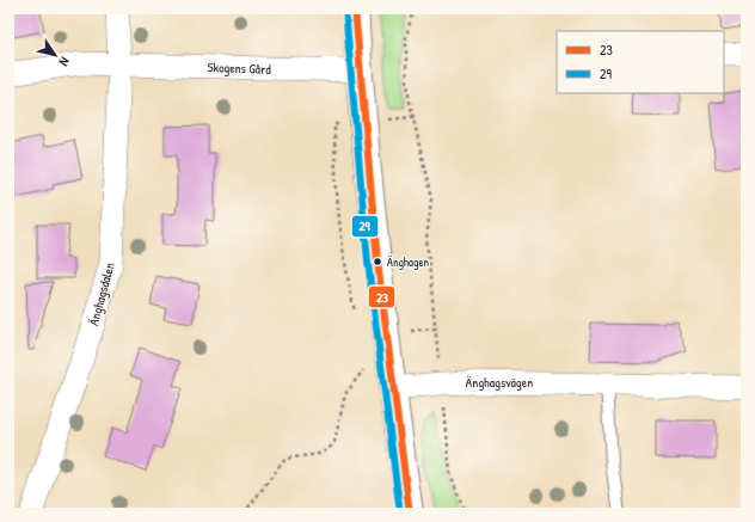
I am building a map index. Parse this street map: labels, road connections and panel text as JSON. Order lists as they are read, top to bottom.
{
  "streets": {
    "street": ["Skogens Gård", "Änghagsdalen", "Änghagsvägen"]
  },
  "crossings": [
    ["Skogens Gård", "Änghagsdalen"]
  ],
  "places": ["Änghagen"],
  "lines": ["transit line 23", "transit line 29"],
  "legend": ["23", "29"],
  "north": "bottom right"
}
